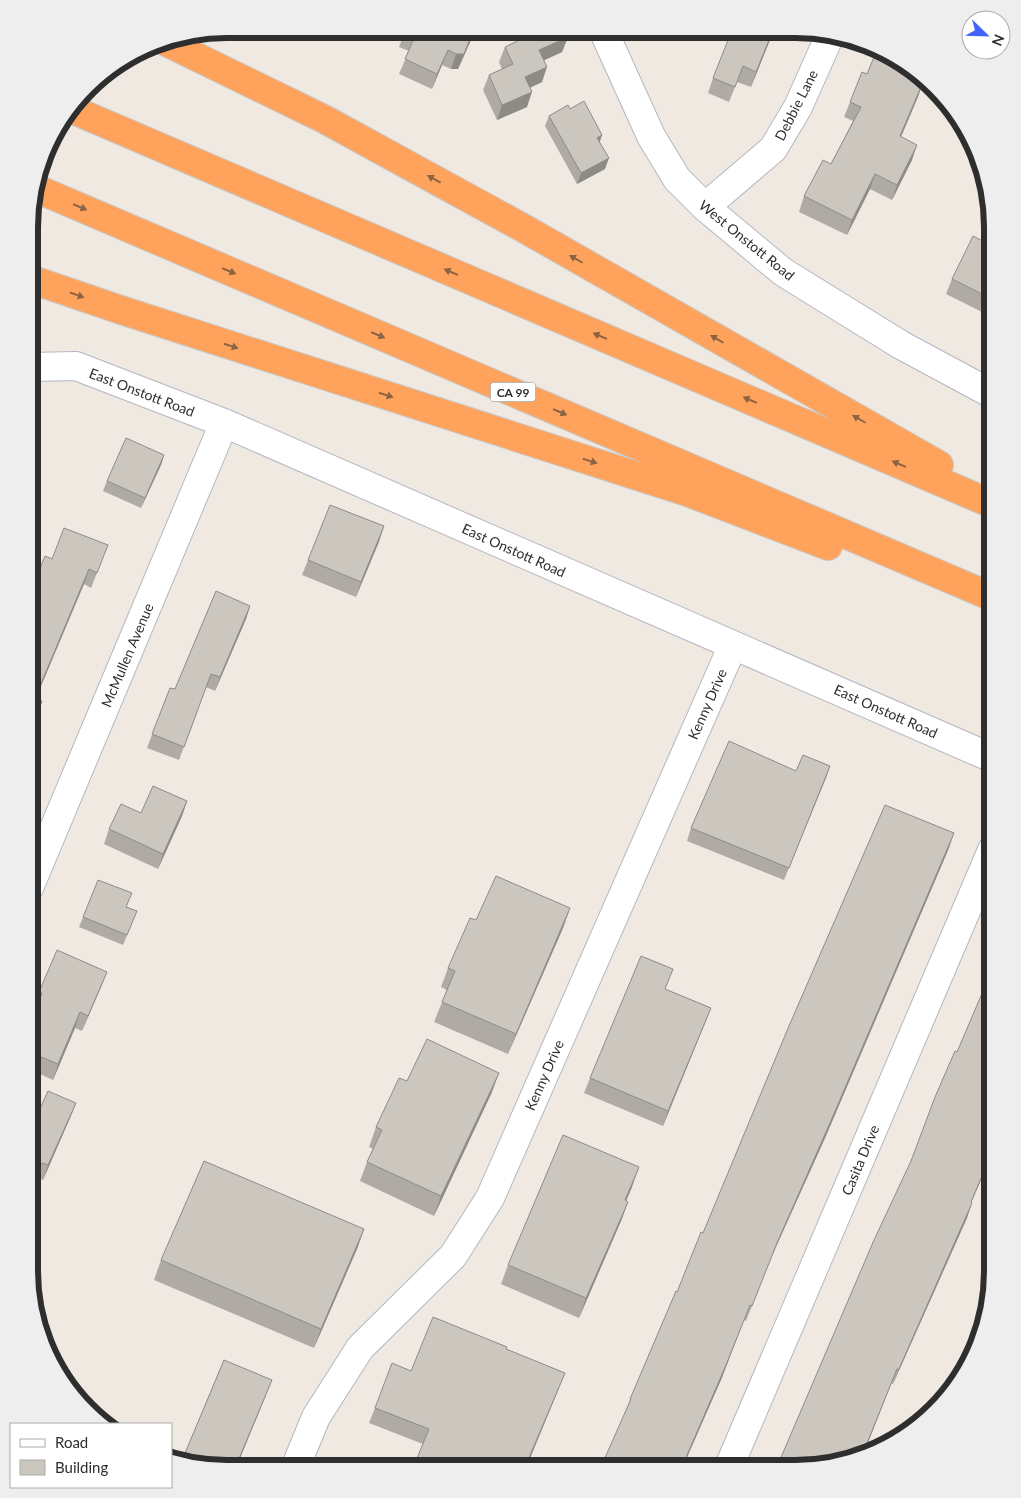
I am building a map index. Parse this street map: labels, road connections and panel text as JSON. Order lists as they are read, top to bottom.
{
  "streets": {
    "highway": ["CA 99"],
    "street": [
      "Debbie Lane",
      "West Onstott Road",
      "East Onstott Road",
      "McMullen Avenue",
      "Kenny Drive",
      "Casita Drive"
    ]
  },
  "crossings": [
    ["Debbie Lane", "West Onstott Road"],
    ["East Onstott Road", "McMullen Avenue"],
    ["East Onstott Road", "Kenny Drive"]
  ],
  "legend": ["Road", "Building"],
  "north": "bottom right"
}
